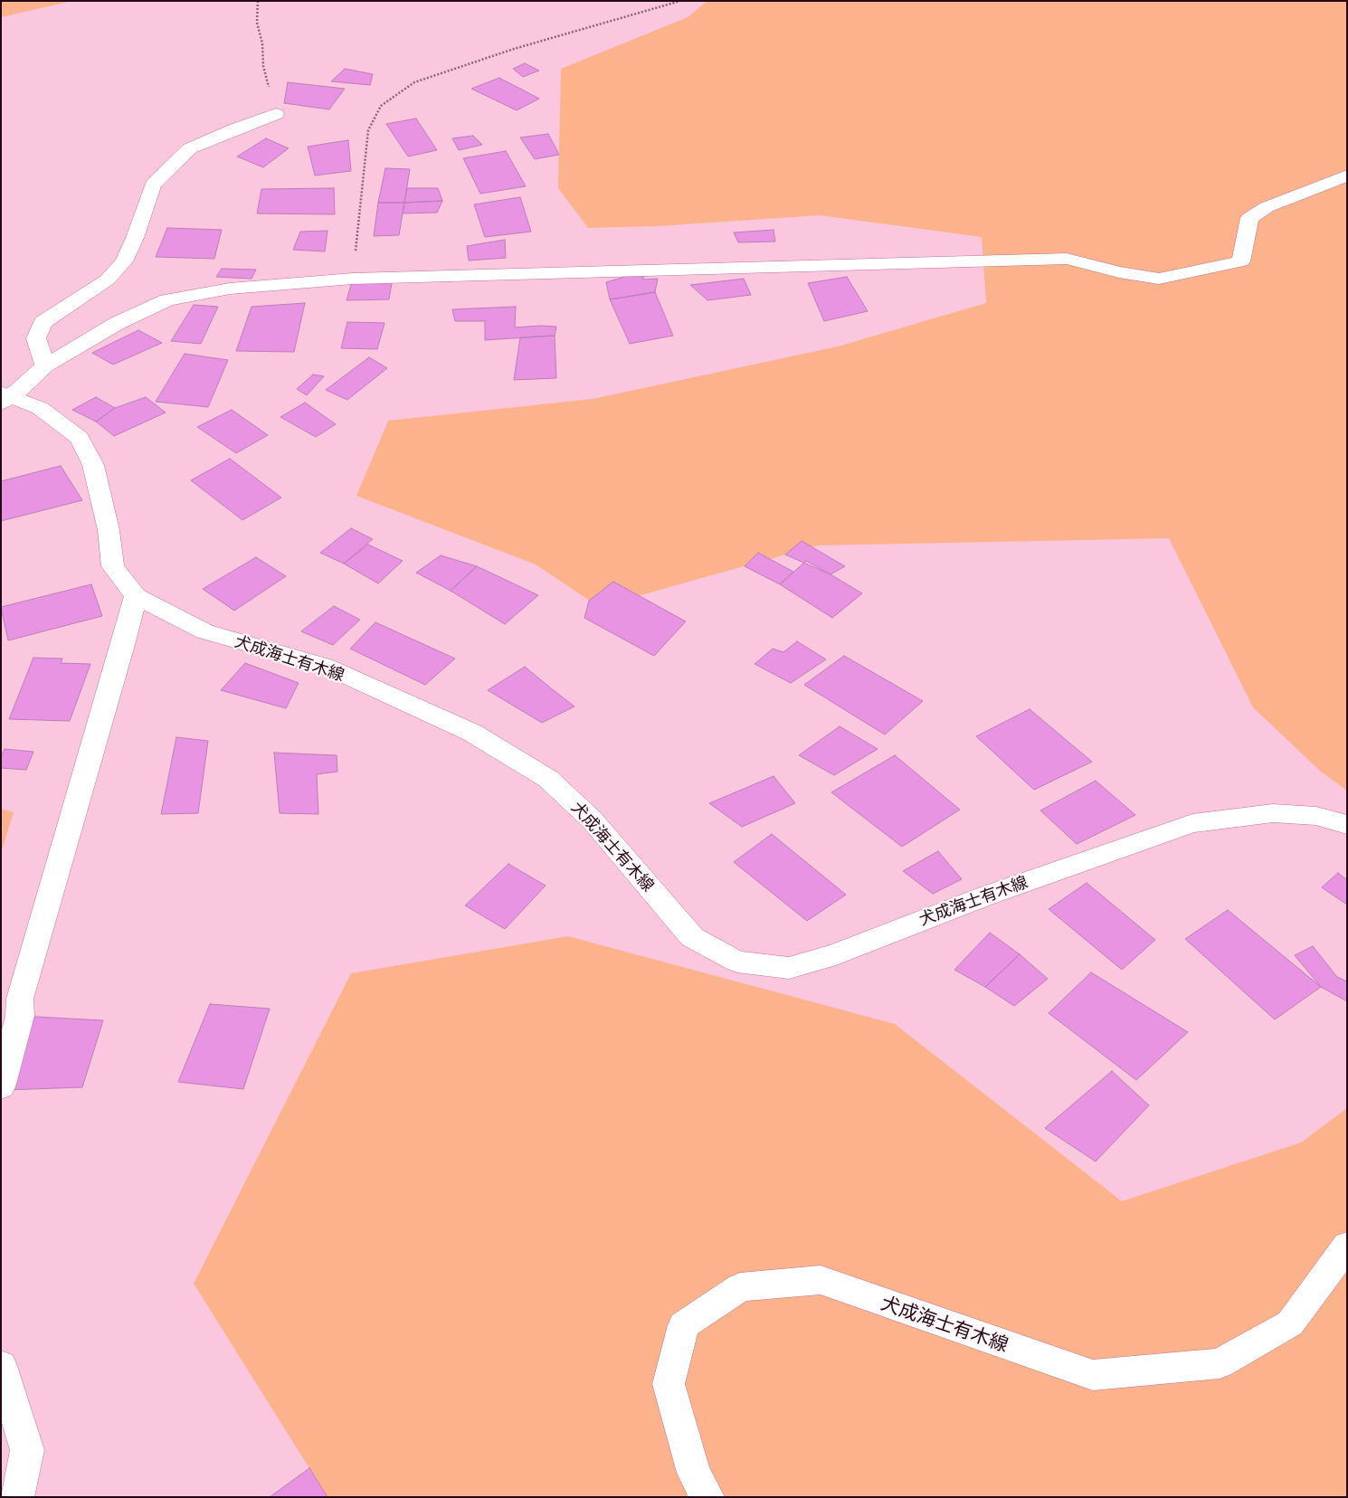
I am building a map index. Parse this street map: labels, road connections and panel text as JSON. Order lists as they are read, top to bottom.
{
  "streets": {
    "street": ["犬成海士有木線"]
  }
}
